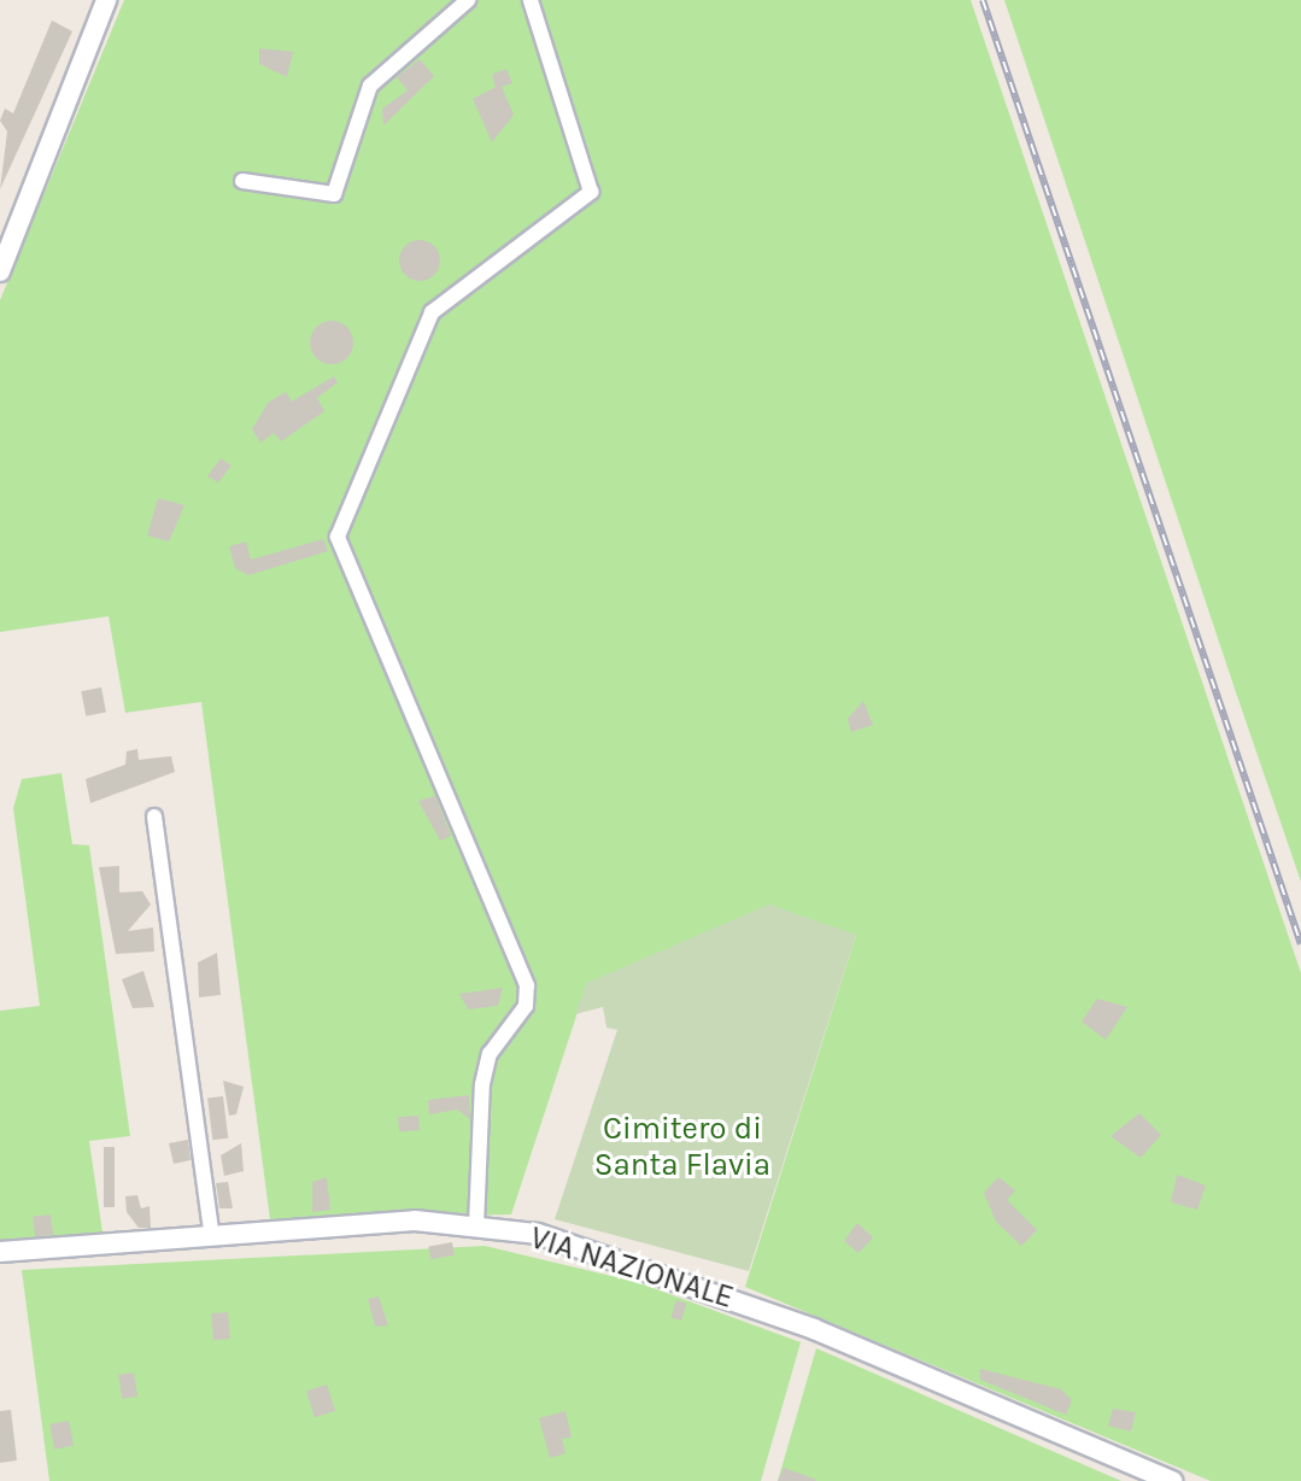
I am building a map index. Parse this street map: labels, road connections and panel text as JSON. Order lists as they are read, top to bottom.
{
  "streets": {
    "main road": ["VIA NAZIONALE"]
  },
  "parks": ["Cimitero di Santa Flavia"]
}
